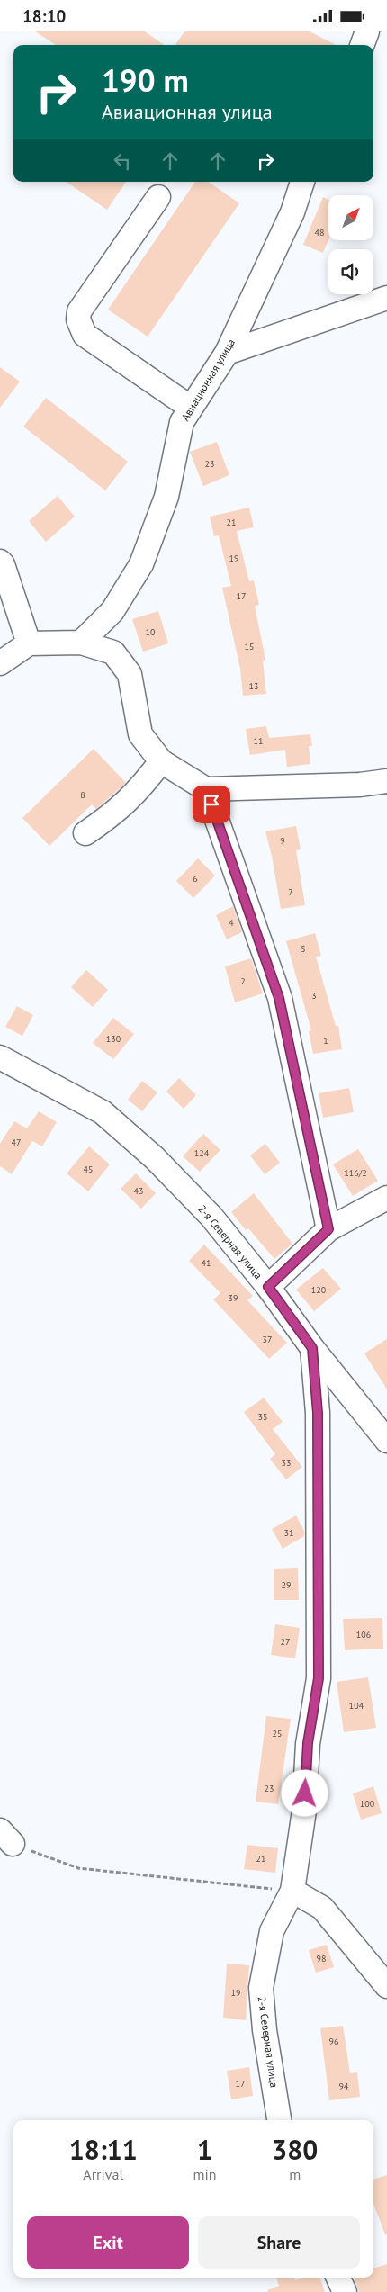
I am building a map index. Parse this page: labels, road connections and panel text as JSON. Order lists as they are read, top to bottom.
{
  "streets": {
    "street": ["Авиационная улица", "2-я Северная улица"]
  },
  "house_numbers": [
    "48",
    "23",
    "21",
    "19",
    "17",
    "10",
    "15",
    "13",
    "11",
    "8",
    "9",
    "6",
    "7",
    "4",
    "5",
    "2",
    "3",
    "130",
    "1",
    "47",
    "124",
    "45",
    "116/2",
    "43",
    "41",
    "120",
    "39",
    "37",
    "35",
    "33",
    "31",
    "29",
    "106",
    "27",
    "104",
    "25",
    "23",
    "100",
    "21",
    "98",
    "19",
    "96",
    "17",
    "94"
  ],
  "north": "top right",
  "page": {
    "status": "18:10",
    "turn": ["190 m", "Авиационная улица"],
    "eta": [
      "18:11",
      "Arrival",
      "1",
      "min",
      "380",
      "m"
    ],
    "buttons": ["Exit", "Share"]
  }
}
